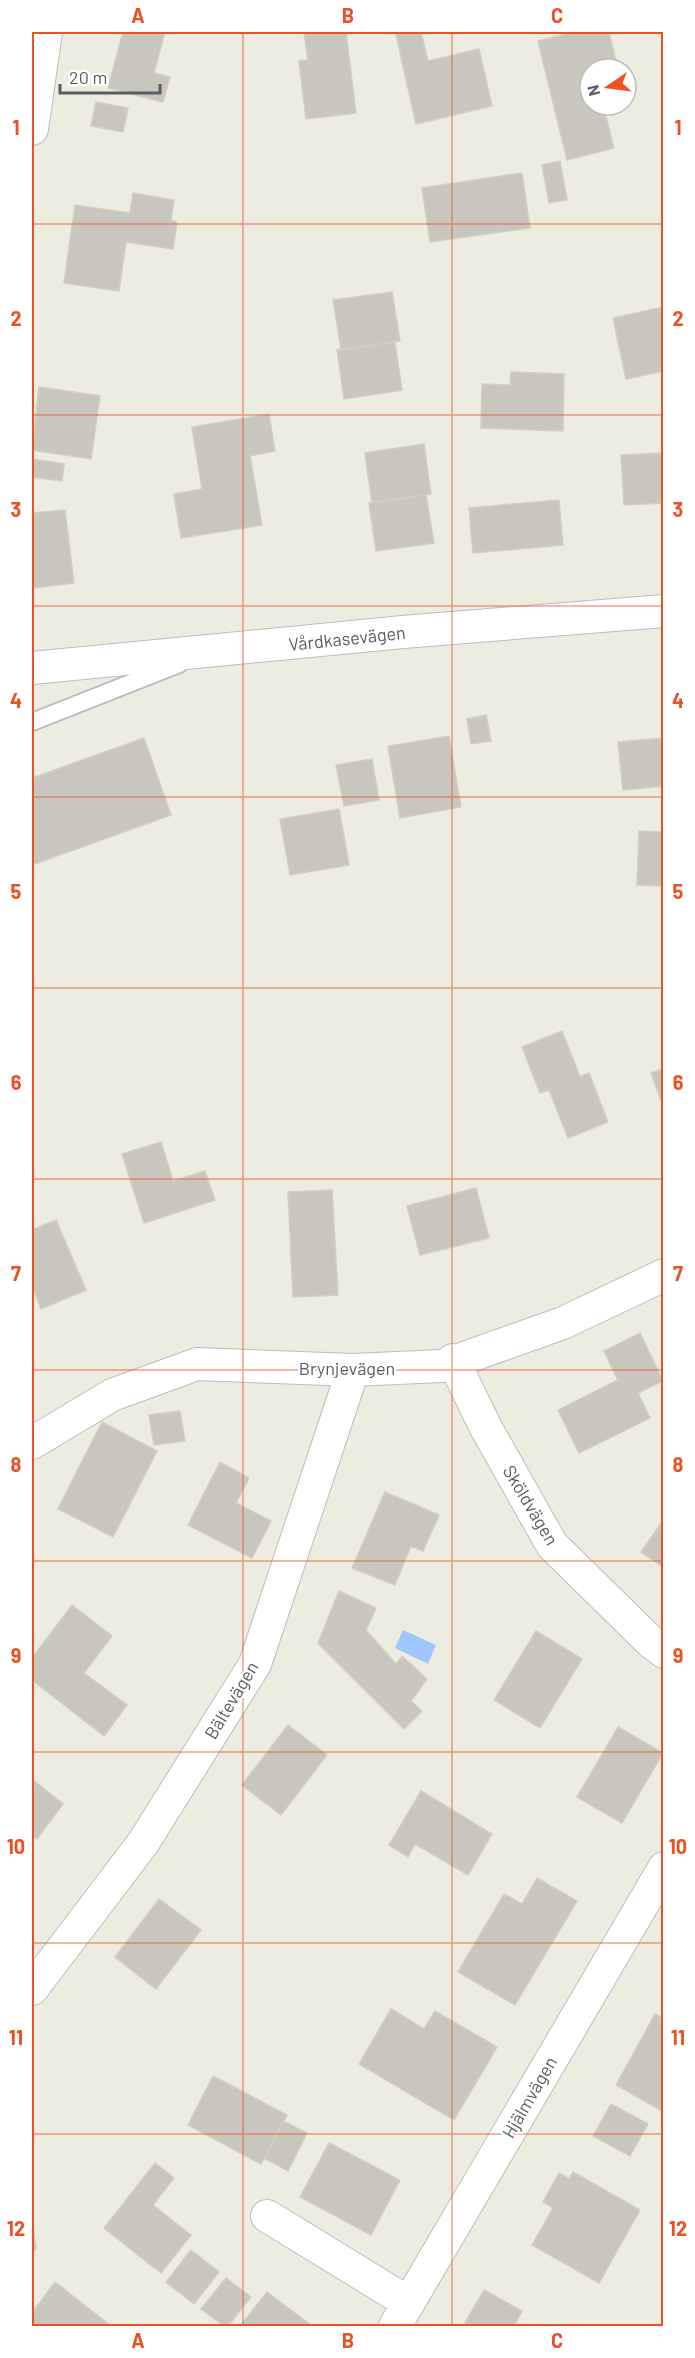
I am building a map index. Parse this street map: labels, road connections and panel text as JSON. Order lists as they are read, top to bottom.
{
  "streets": {
    "street": [
      "Vårdkasevägen",
      "Brynjevägen",
      "Sköldvägen",
      "Bältevägen",
      "Hjälmvägen"
    ]
  },
  "crossings": [
    ["Brynjevägen", "Sköldvägen"],
    ["Brynjevägen", "Bältevägen"]
  ],
  "scale_bar": "20 m",
  "north": "left",
  "grid": {
    "columns": ["A", "B", "C"],
    "rows": [
      "1",
      "2",
      "3",
      "4",
      "5",
      "6",
      "7",
      "8",
      "9",
      "10",
      "11",
      "12"
    ]
  }
}
